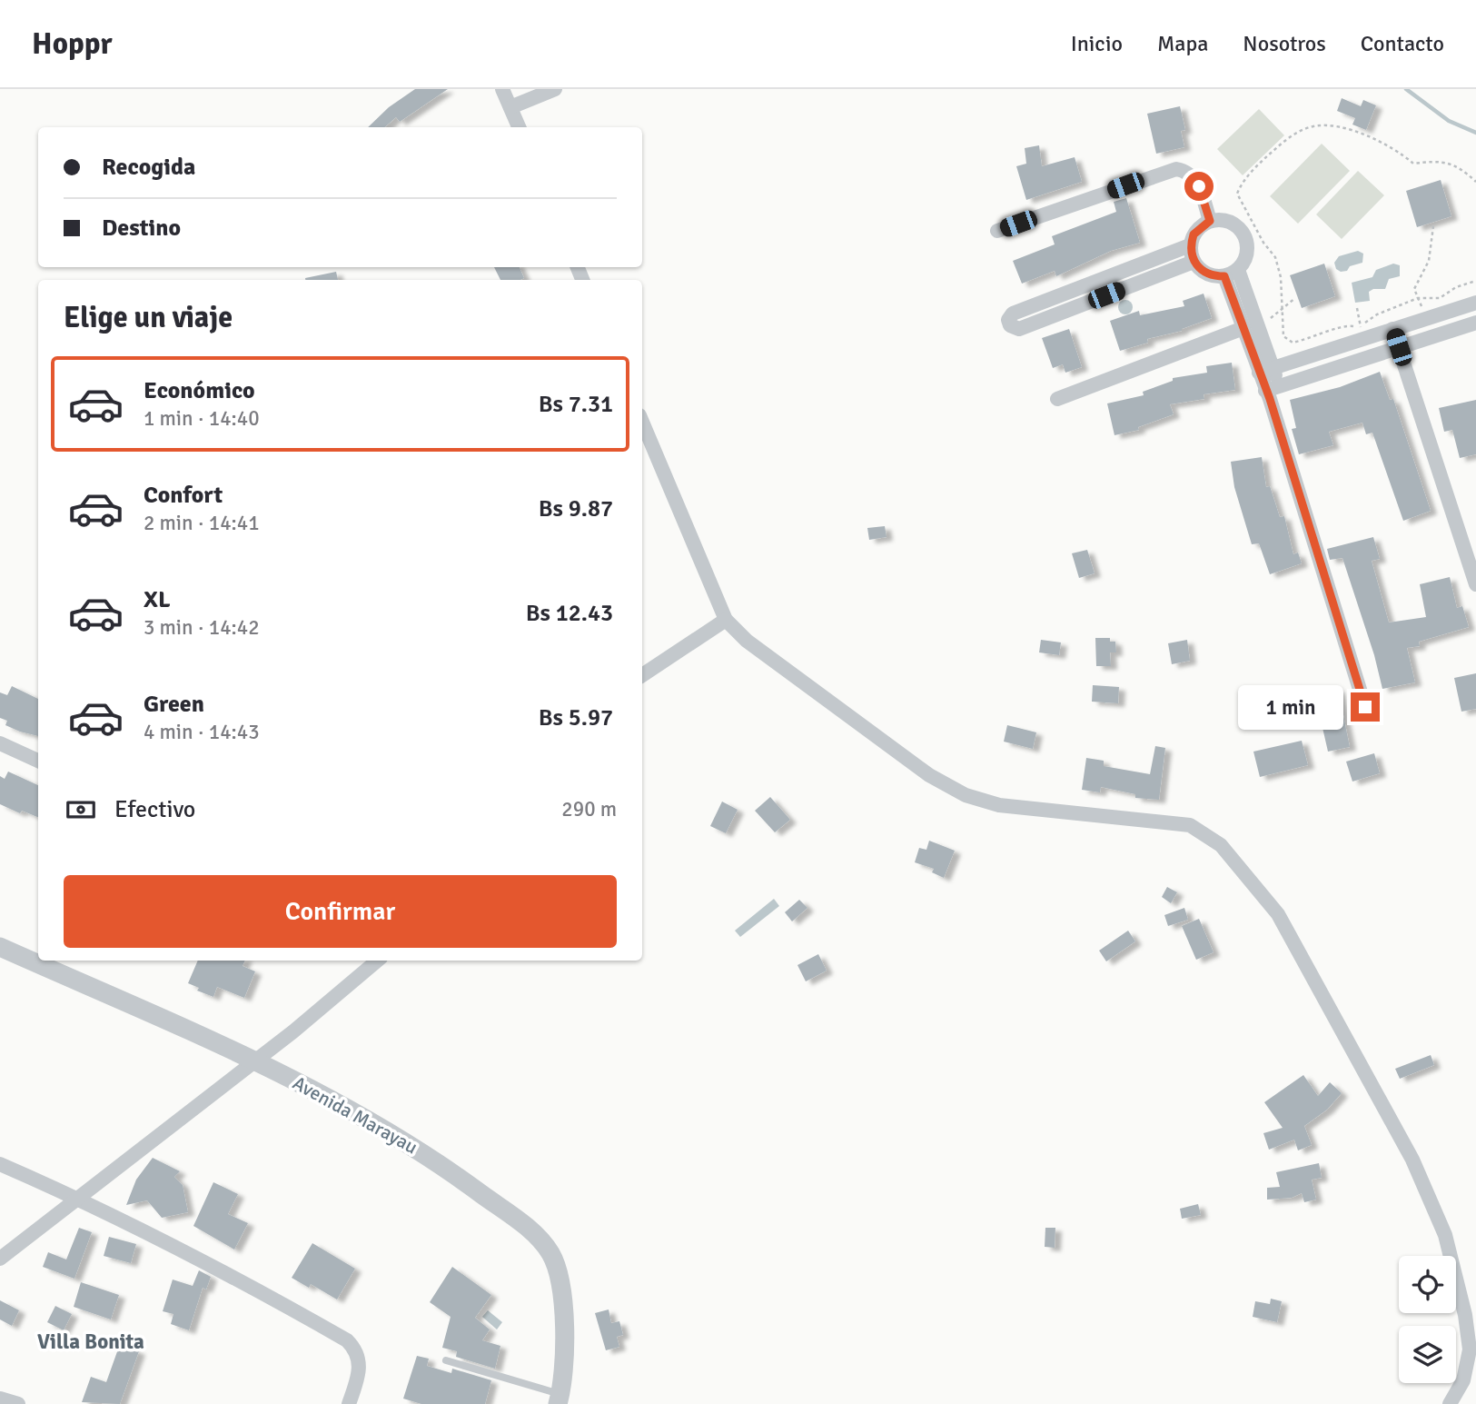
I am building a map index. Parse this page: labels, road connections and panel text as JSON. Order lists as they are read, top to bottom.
{
  "streets": {
    "street": ["Avenida Marayau"]
  },
  "districts": ["Villa Bonita"],
  "page": {
    "header": "Hoppr",
    "nav": [
      "Inicio",
      "Mapa",
      "Nosotros",
      "Contacto"
    ],
    "banner": ["Recogida", "Destino"],
    "heading": "Elige un viaje",
    "list": [
      {
        "name": "Económico",
        "note": "1 min · 14:40",
        "value": "Bs 7.31"
      },
      {
        "name": "Confort",
        "note": "2 min · 14:41",
        "value": "Bs 9.87"
      },
      {
        "name": "XL",
        "note": "3 min · 14:42",
        "value": "Bs 12.43"
      },
      {
        "name": "Green",
        "note": "4 min · 14:43",
        "value": "Bs 5.97"
      }
    ],
    "bubble": "1 min",
    "pay": ["Efectivo", "290 m"],
    "buttons": "Confirmar"
  }
}
